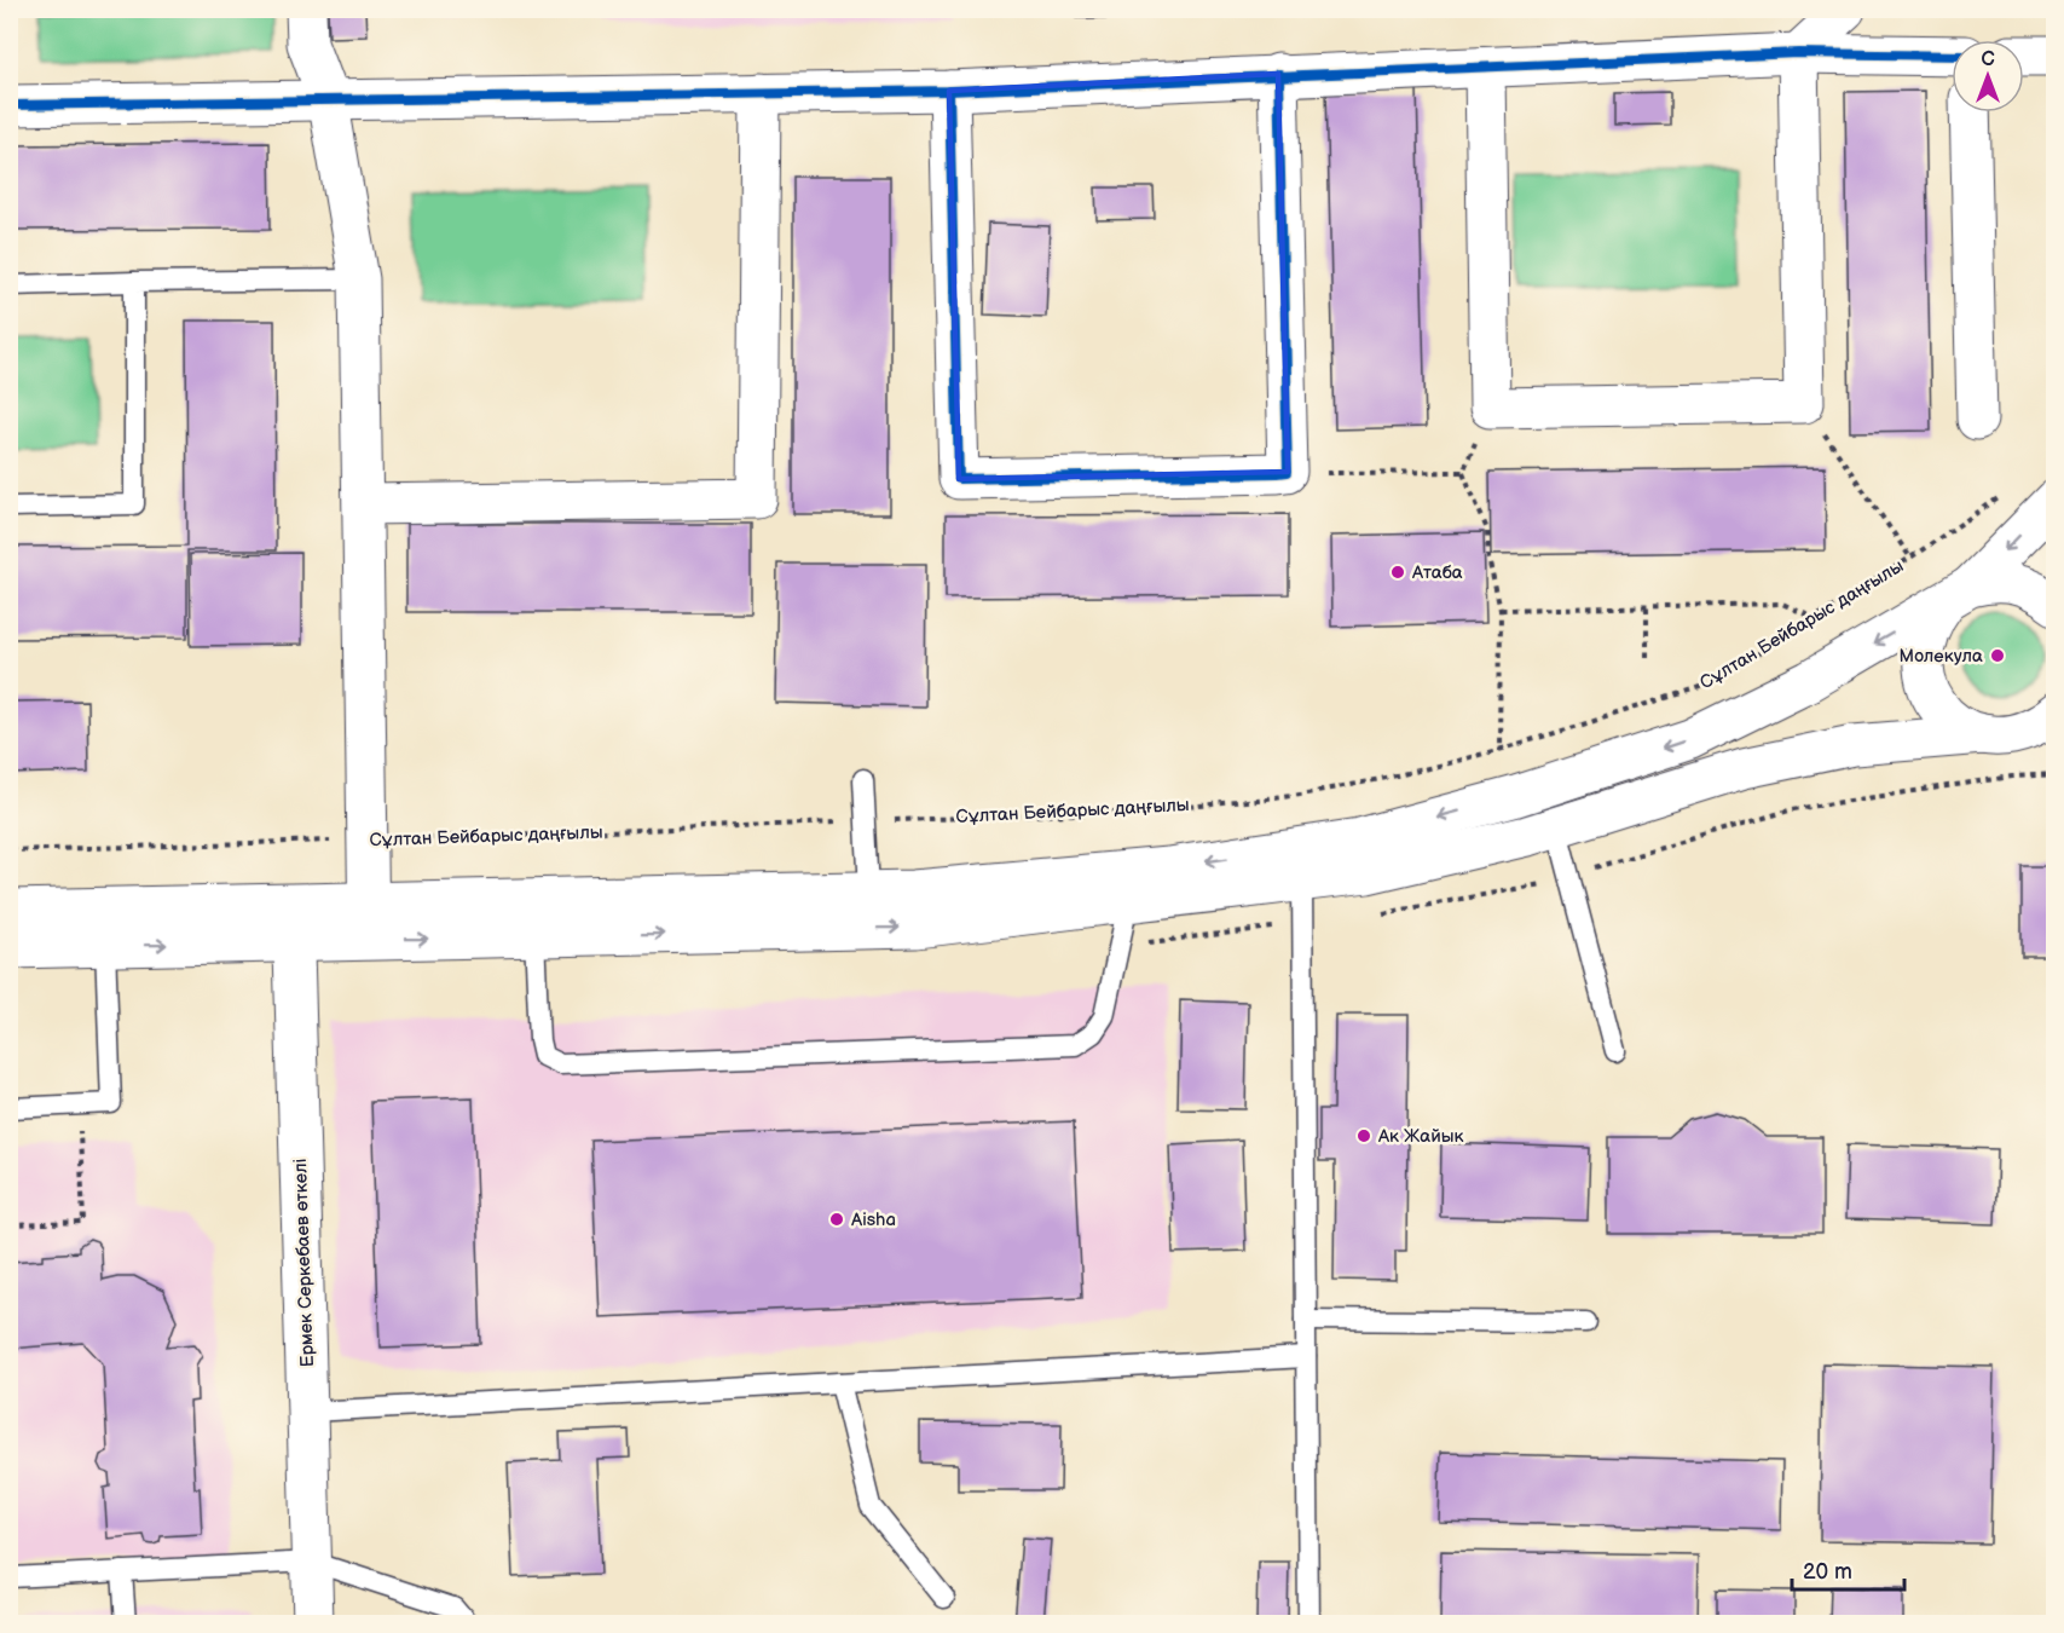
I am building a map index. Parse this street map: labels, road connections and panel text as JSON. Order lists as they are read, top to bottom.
{
  "streets": {
    "street": ["Ермек Серкебаев өткелі"],
    "path": ["Сұлтан Бейбарыс даңғылы"]
  },
  "places": [
    "Атаба",
    "Молекула",
    "Ак Жайык",
    "Aisha"
  ],
  "scale_bar": "20 m",
  "north": "top"
}
